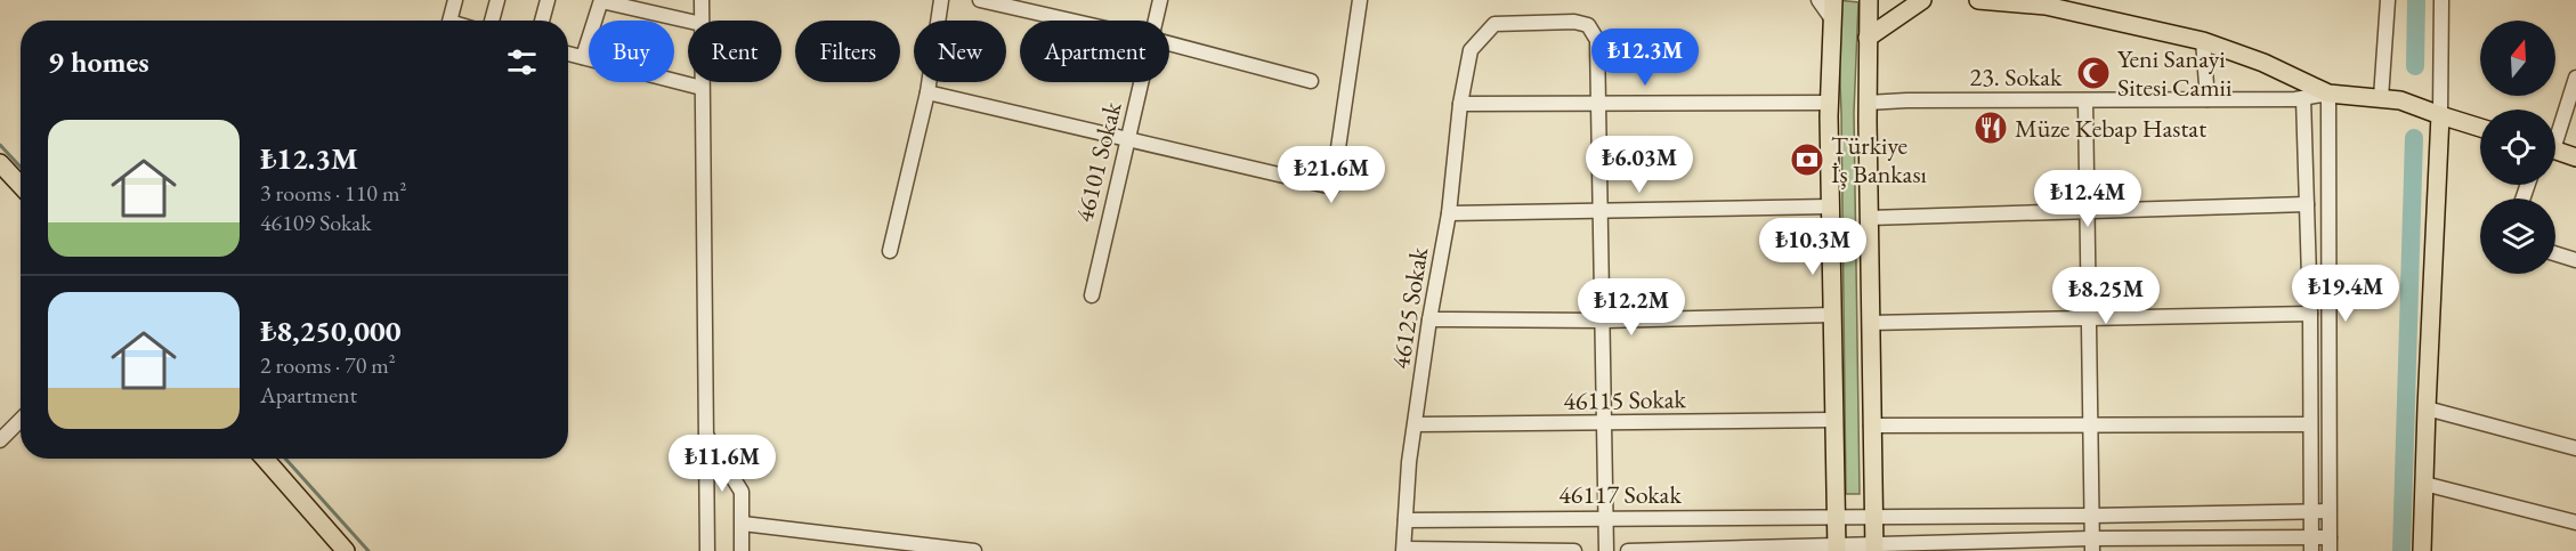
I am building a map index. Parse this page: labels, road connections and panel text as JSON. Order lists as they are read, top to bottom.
{
  "streets": {
    "street": [
      "23. Sokak",
      "46101 Sokak",
      "46125 Sokak",
      "46115 Sokak",
      "46117 Sokak"
    ]
  },
  "crossings": [
    ["46125 Sokak", "46115 Sokak"],
    ["46125 Sokak", "46117 Sokak"]
  ],
  "places": {
    "mosque": ["Yeni Sanayi Sitesi Camii"],
    "restaurant": ["Müze Kebap Hastat"],
    "bank": ["Türkiye İş Bankası"]
  },
  "north": "top",
  "page": {
    "chip": [
      "Buy",
      "Rent",
      "Filters",
      "New",
      "Apartment"
    ],
    "heading": "9 homes",
    "price": [
      "₺12.3M",
      "₺6.03M",
      "₺21.6M",
      "₺12.4M",
      "₺10.3M",
      "₺19.4M",
      "₺8.25M",
      "₺12.2M",
      "₺11.6M"
    ],
    "list": [
      {
        "name": "₺12.3M",
        "note": "3 rooms · 110 m² · 46109 Sokak"
      },
      {
        "name": "₺8,250,000",
        "note": "2 rooms · 70 m² · Apartment"
      }
    ]
  }
}
